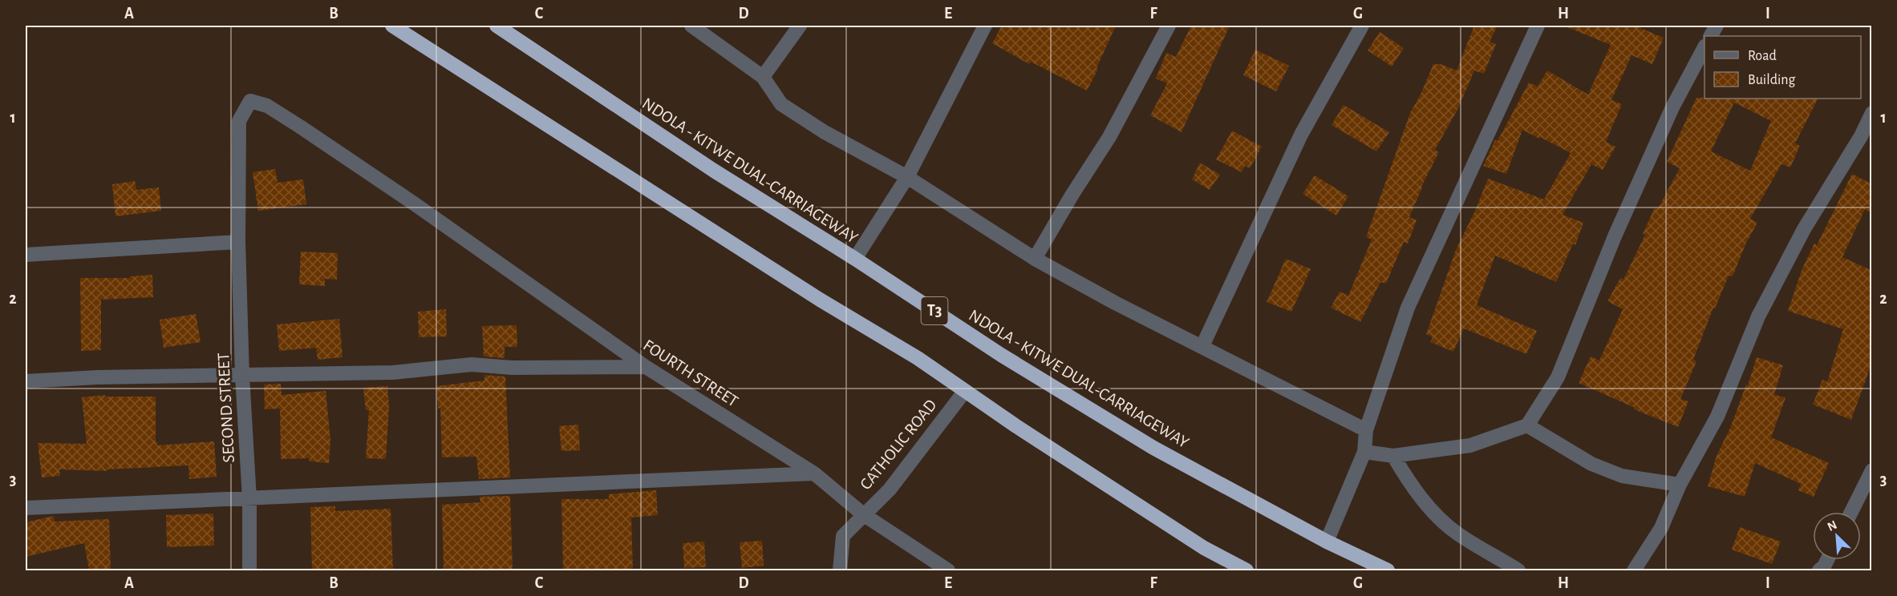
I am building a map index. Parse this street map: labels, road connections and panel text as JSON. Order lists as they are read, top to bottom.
{
  "streets": {
    "highway": ["NDOLA - KITWE DUAL-CARRIAGEWAY", "T3"],
    "street": ["FOURTH STREET", "SECOND STREET", "CATHOLIC ROAD"]
  },
  "crossings": [
    ["FOURTH STREET", "SECOND STREET"],
    ["FOURTH STREET", "CATHOLIC ROAD"]
  ],
  "legend": ["Road", "Building"],
  "north": "top left",
  "grid": {
    "columns": [
      "A",
      "B",
      "C",
      "D",
      "E",
      "F",
      "G",
      "H",
      "I"
    ],
    "rows": ["1", "2", "3"]
  }
}
